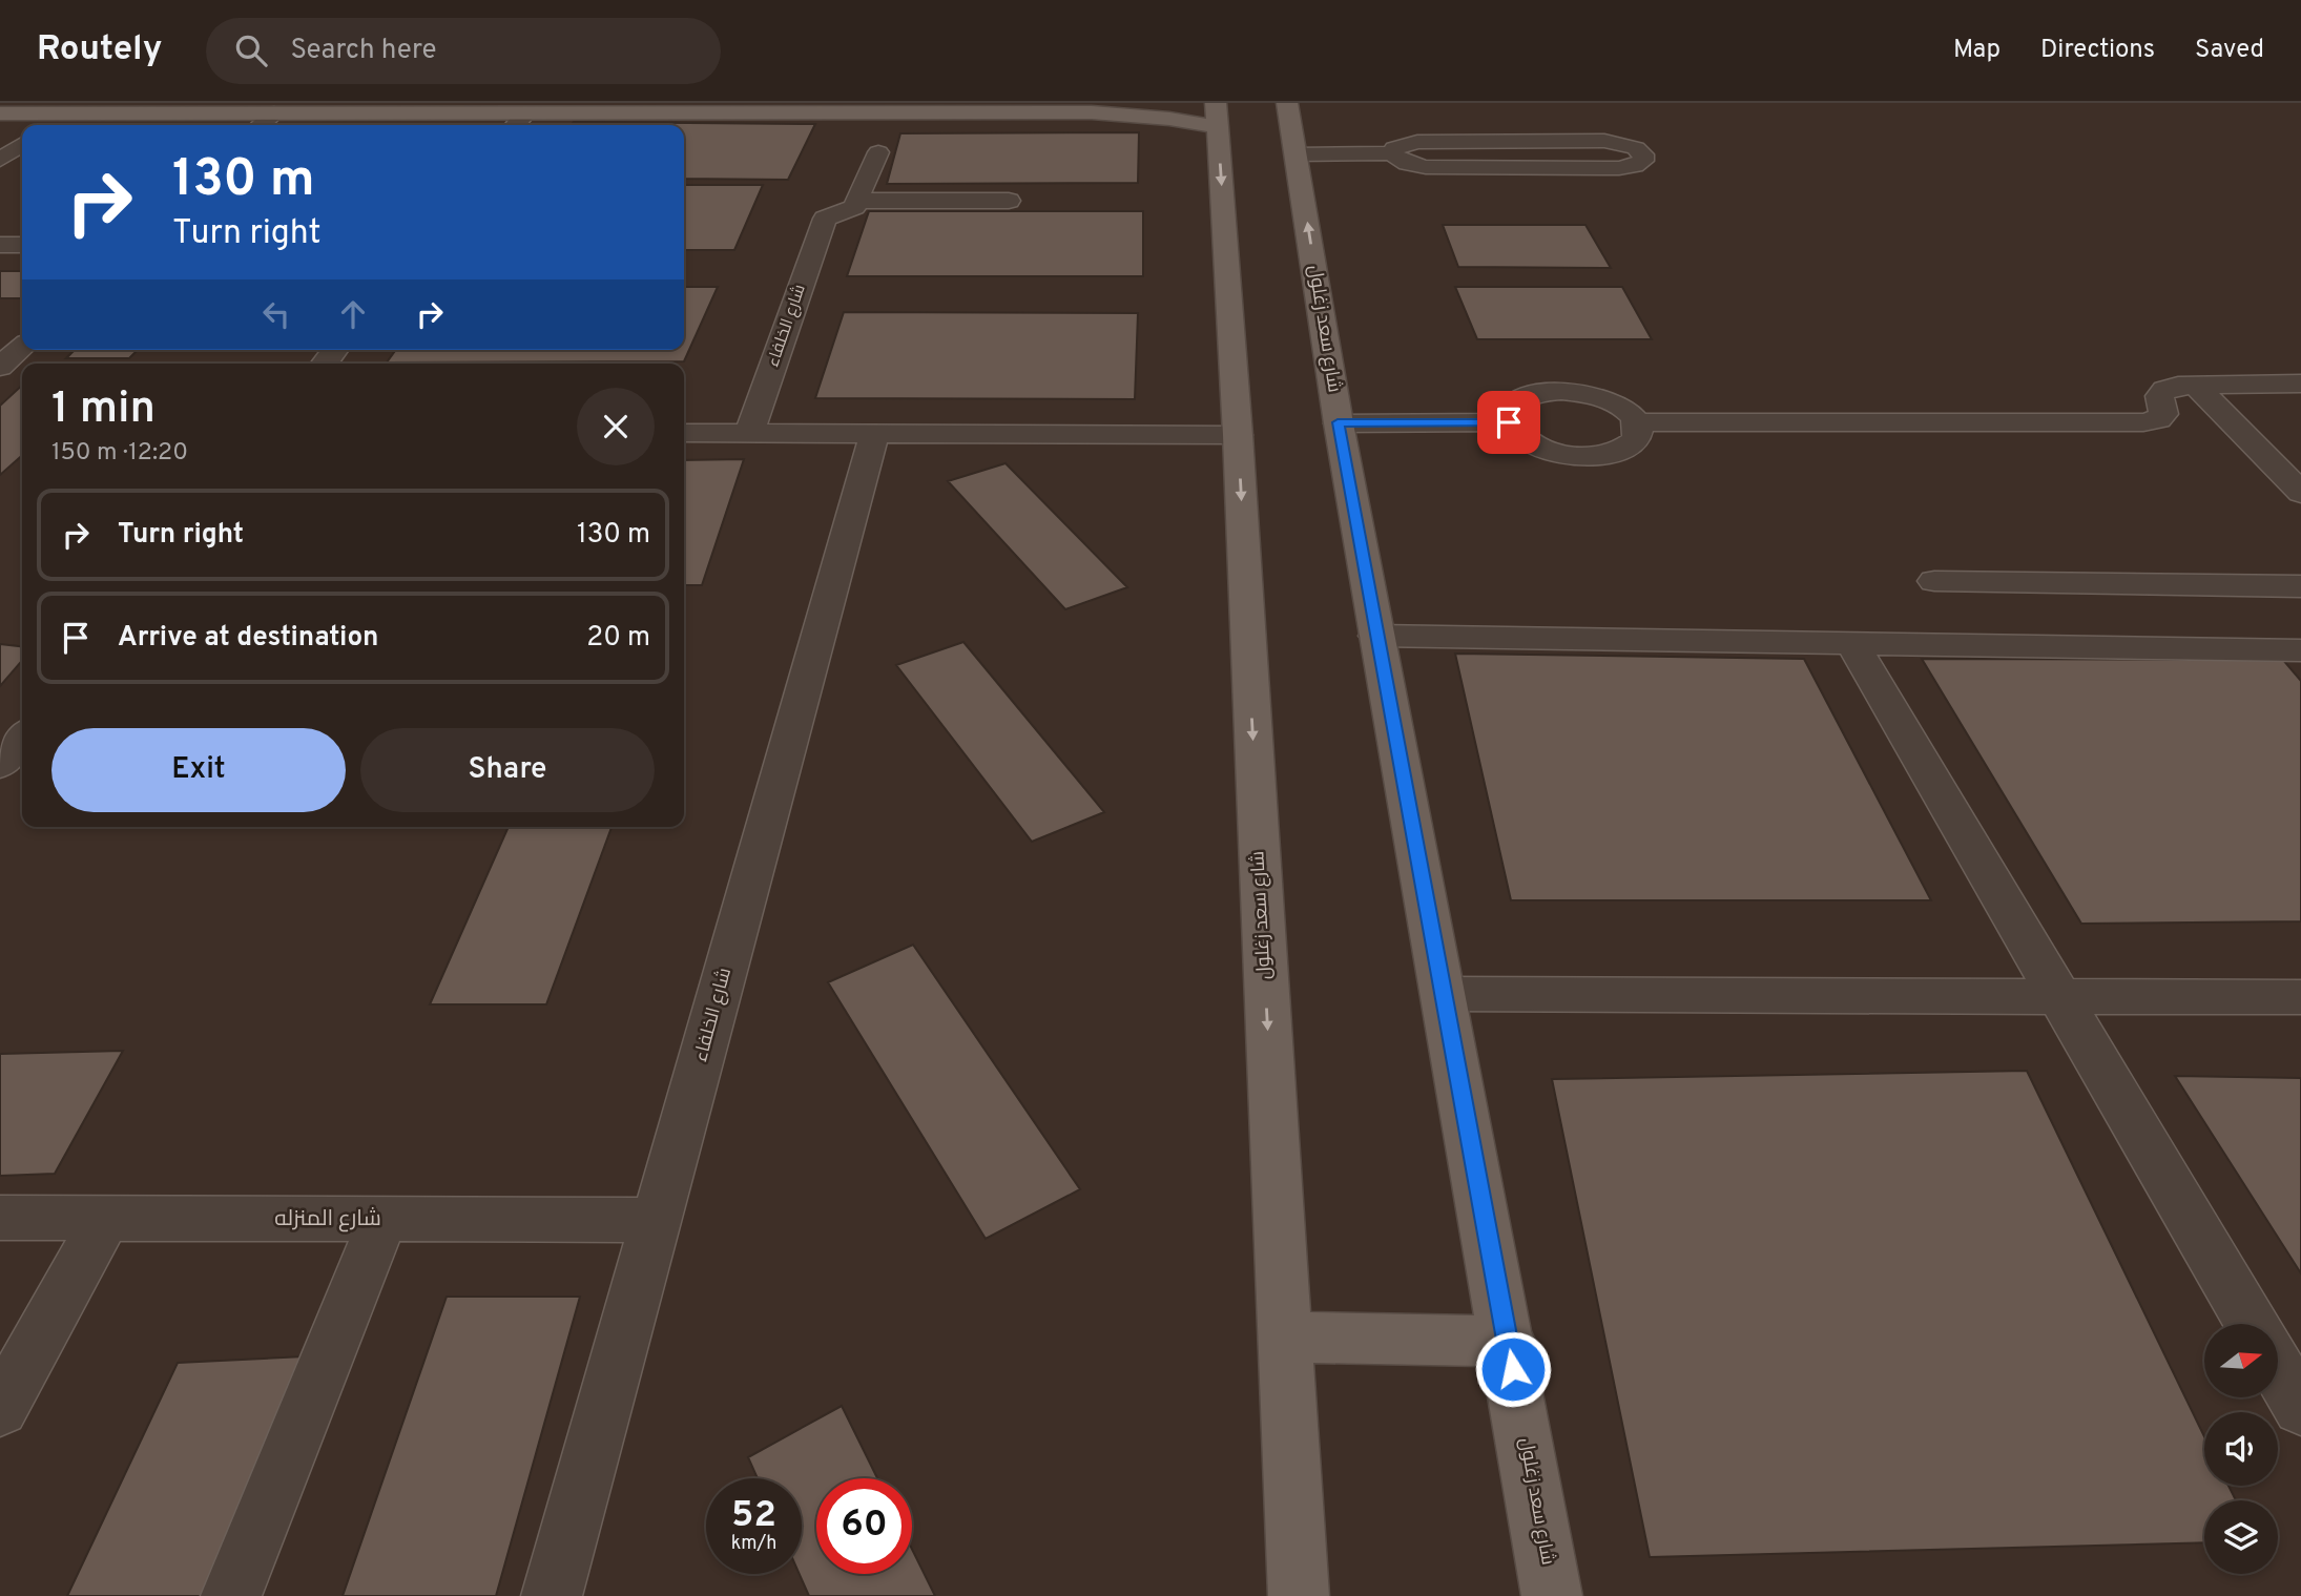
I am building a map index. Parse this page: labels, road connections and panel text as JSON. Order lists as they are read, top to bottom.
{
  "streets": {
    "main road": ["شارع سعد زغلول"],
    "street": ["شارع الخلفاء", "شارع المنزله"]
  },
  "crossings": [
    ["شارع الخلفاء", "شارع المنزله"]
  ],
  "north": "right",
  "page": {
    "header": "Routely",
    "search": "Search here",
    "nav": ["Map", "Directions", "Saved"],
    "turn": ["130 m", "Turn right"],
    "heading": ["1 min", "150 m · 12:20"],
    "list": [
      {
        "name": "Turn right",
        "value": "130 m"
      },
      {
        "name": "Arrive at destination",
        "value": "20 m"
      }
    ],
    "buttons": ["Exit", "Share"],
    "speed": "52 km/h",
    "limit": "60"
  }
}
